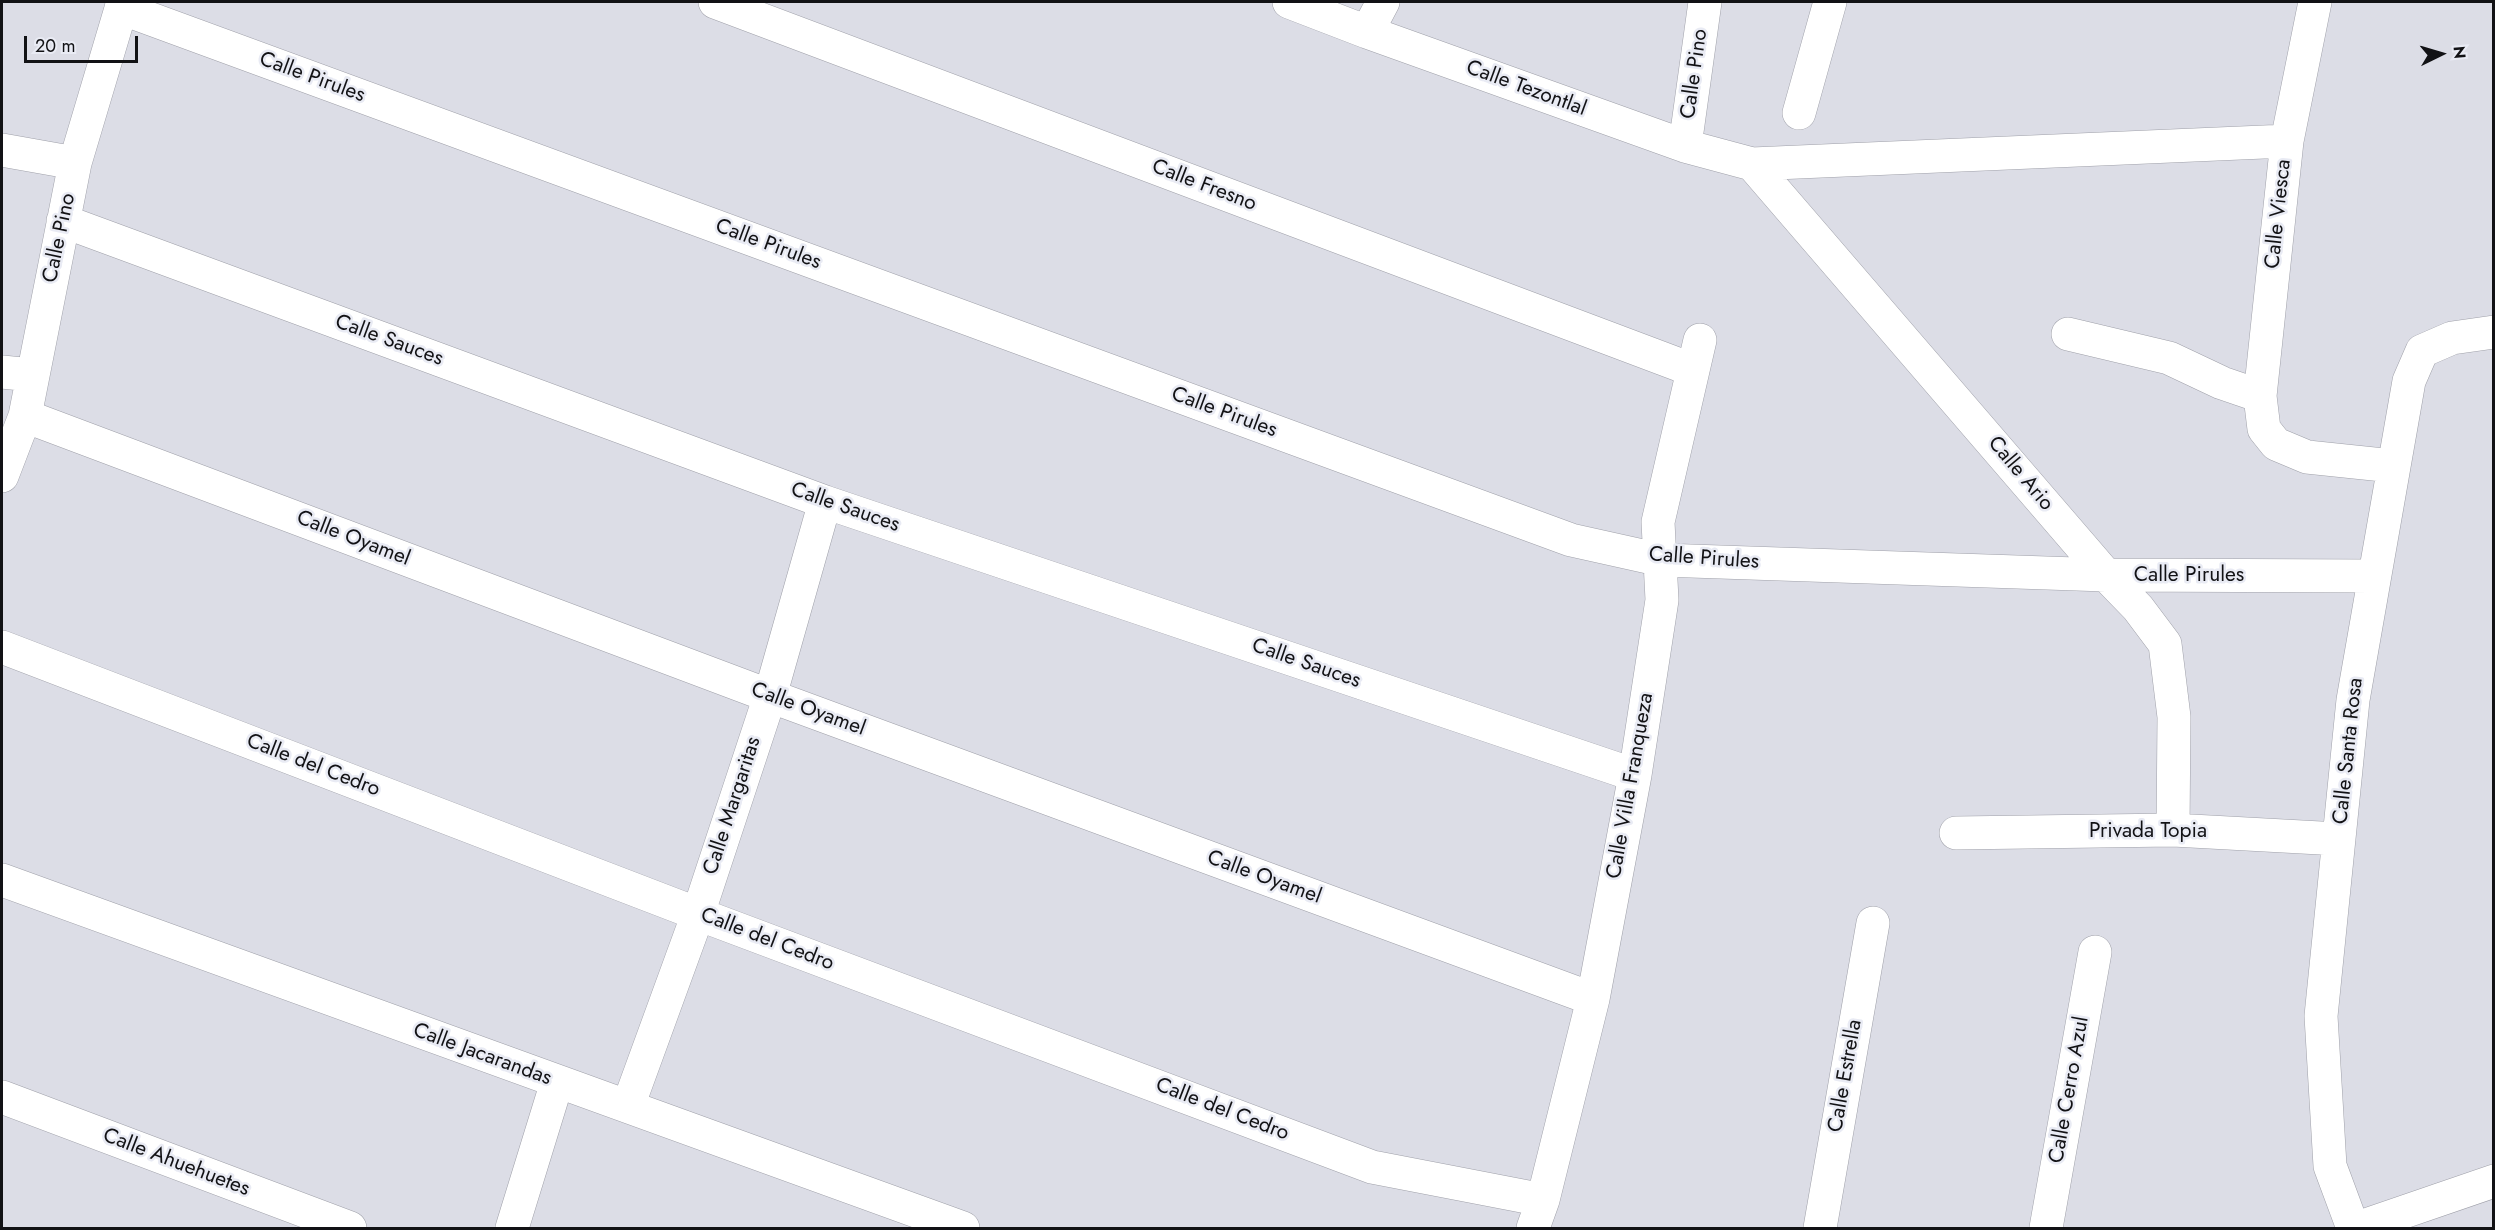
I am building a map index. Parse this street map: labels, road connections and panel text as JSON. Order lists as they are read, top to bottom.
{
  "streets": {
    "street": [
      "Calle Pino",
      "Calle Pirules",
      "Calle Tezontlal",
      "Calle Fresno",
      "Calle Viesca",
      "Calle Sauces",
      "Calle Ario",
      "Calle Oyamel",
      "Calle Santa Rosa",
      "Calle del Cedro",
      "Calle Villa Franqueza",
      "Calle Margaritas",
      "Privada Topia",
      "Calle Jacarandas",
      "Calle Estrella",
      "Calle Cerro Azul",
      "Calle Ahuehuetes"
    ]
  },
  "crossings": [
    ["Calle Pino", "Calle Pirules"],
    ["Calle Pino", "Calle Tezontlal"],
    ["Calle Pino", "Calle Sauces"],
    ["Calle Pino", "Calle Oyamel"],
    ["Calle Pirules", "Calle Ario"],
    ["Calle Pirules", "Calle Santa Rosa"],
    ["Calle Pirules", "Calle Villa Franqueza"],
    ["Calle Fresno", "Calle Villa Franqueza"],
    ["Calle Viesca", "Calle Santa Rosa"],
    ["Calle Sauces", "Calle Villa Franqueza"],
    ["Calle Sauces", "Calle Margaritas"],
    ["Calle Ario", "Privada Topia"],
    ["Calle Oyamel", "Calle Villa Franqueza"],
    ["Calle Oyamel", "Calle Margaritas"],
    ["Calle Santa Rosa", "Privada Topia"],
    ["Calle del Cedro", "Calle Villa Franqueza"],
    ["Calle del Cedro", "Calle Margaritas"],
    ["Calle Margaritas", "Calle Jacarandas"]
  ],
  "scale_bar": "20 m",
  "north": "right"
}
